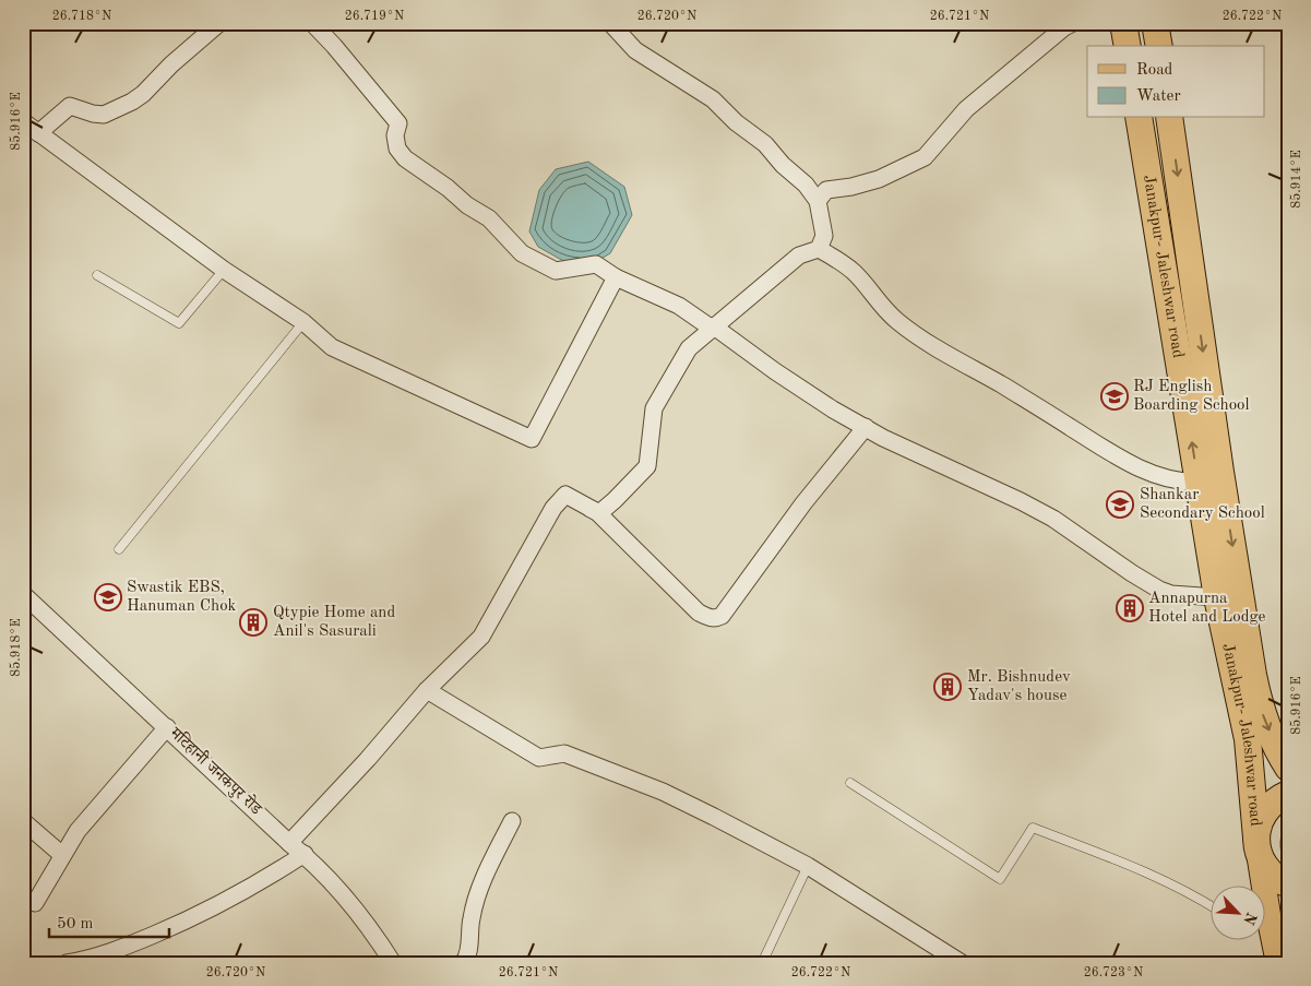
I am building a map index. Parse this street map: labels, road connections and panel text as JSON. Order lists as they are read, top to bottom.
{
  "streets": {
    "highway": ["Janakpur- Jaleshwar road"],
    "street": ["मटिहानी जनकपुर रोड"]
  },
  "places": {
    "school or university": ["RJ English Boarding School", "Shankar Secondary School", "Swastik EBS, Hanuman Chok"],
    "building": ["Annapurna Hotel and Lodge", "Qtypie Home and Anil's Sasurali", "Mr. Bishnudev Yadav's house"]
  },
  "legend": ["Road", "Water"],
  "scale_bar": "50 m",
  "north": "bottom right",
  "coordinates": [
    "26.718°N",
    "26.719°N",
    "26.720°N",
    "26.721°N",
    "26.722°N",
    "85.916°E",
    "85.914°E",
    "85.918°E",
    "26.723°N"
  ]
}
